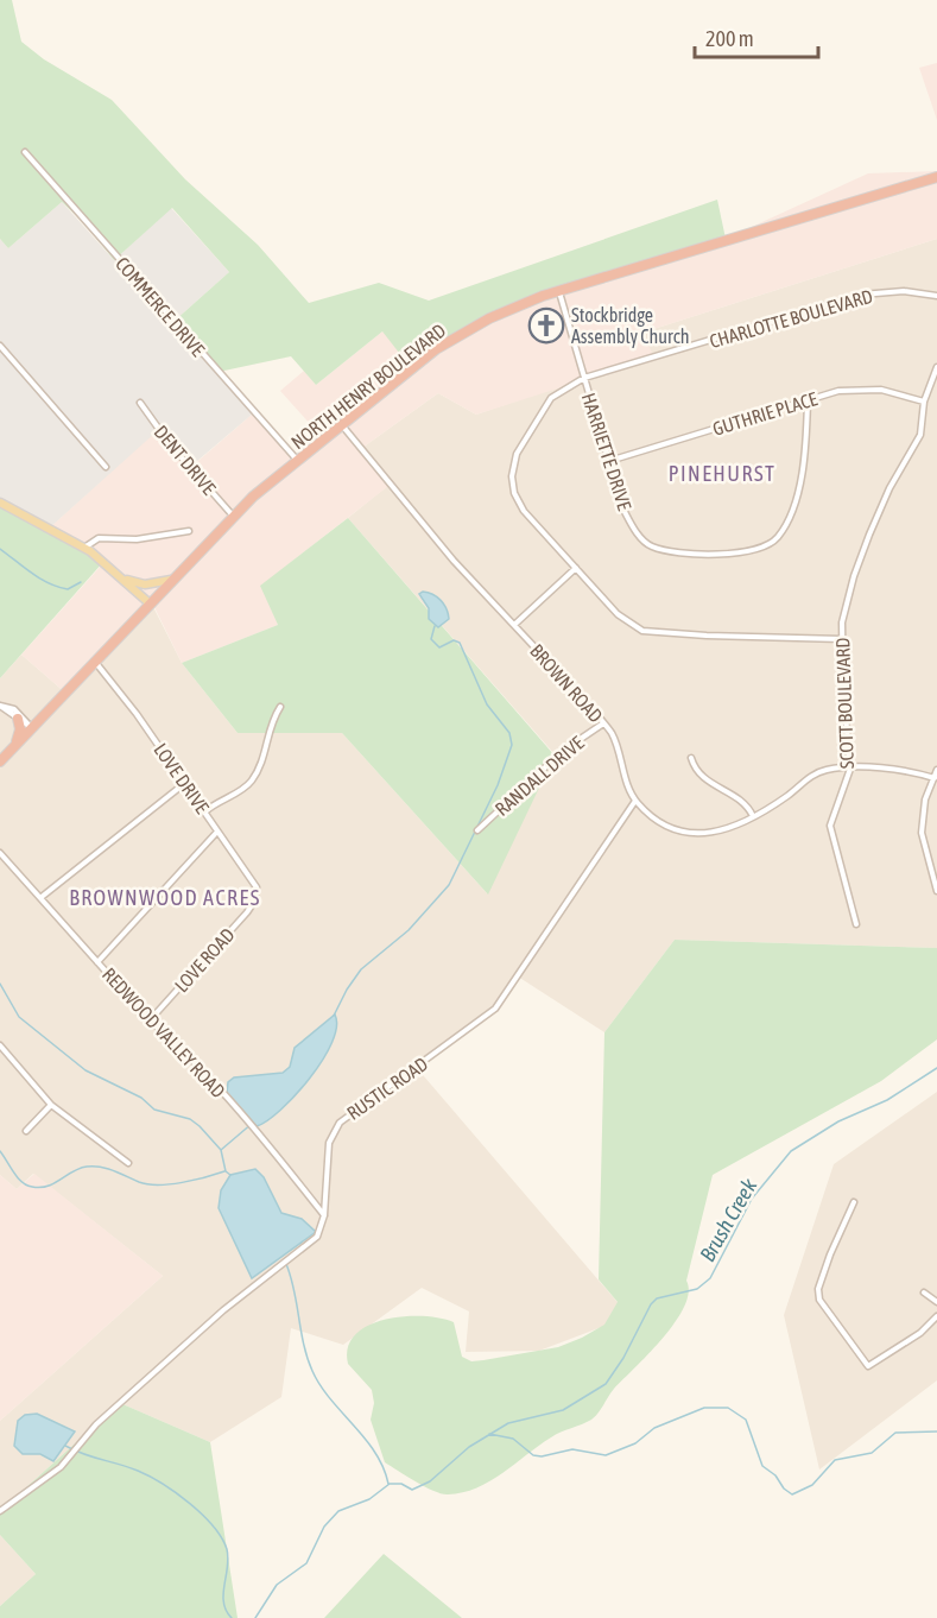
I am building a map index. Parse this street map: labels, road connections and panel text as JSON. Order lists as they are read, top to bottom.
{
  "streets": {
    "highway": ["NORTH HENRY BOULEVARD"],
    "street": [
      "COMMERCE DRIVE",
      "CHARLOTTE BOULEVARD",
      "GUTHRIE PLACE",
      "HARRIETTE DRIVE",
      "DENT DRIVE",
      "BROWN ROAD",
      "SCOTT BOULEVARD",
      "RANDALL DRIVE",
      "LOVE DRIVE",
      "LOVE ROAD",
      "REDWOOD VALLEY ROAD",
      "RUSTIC ROAD"
    ]
  },
  "crossings": [
    ["COMMERCE DRIVE", "NORTH HENRY BOULEVARD"],
    ["CHARLOTTE BOULEVARD", "HARRIETTE DRIVE"],
    ["CHARLOTTE BOULEVARD", "SCOTT BOULEVARD"],
    ["NORTH HENRY BOULEVARD", "HARRIETTE DRIVE"],
    ["NORTH HENRY BOULEVARD", "DENT DRIVE"],
    ["NORTH HENRY BOULEVARD", "BROWN ROAD"],
    ["NORTH HENRY BOULEVARD", "LOVE DRIVE"],
    ["GUTHRIE PLACE", "HARRIETTE DRIVE"],
    ["GUTHRIE PLACE", "SCOTT BOULEVARD"],
    ["BROWN ROAD", "SCOTT BOULEVARD"],
    ["BROWN ROAD", "RANDALL DRIVE"],
    ["BROWN ROAD", "RUSTIC ROAD"],
    ["LOVE DRIVE", "LOVE ROAD"],
    ["LOVE ROAD", "REDWOOD VALLEY ROAD"],
    ["REDWOOD VALLEY ROAD", "RUSTIC ROAD"]
  ],
  "districts": ["PINEHURST", "BROWNWOOD ACRES"],
  "water": ["Brush Creek"],
  "places": {
    "church": ["Stockbridge Assembly Church"]
  },
  "scale_bar": "200 m"
}
